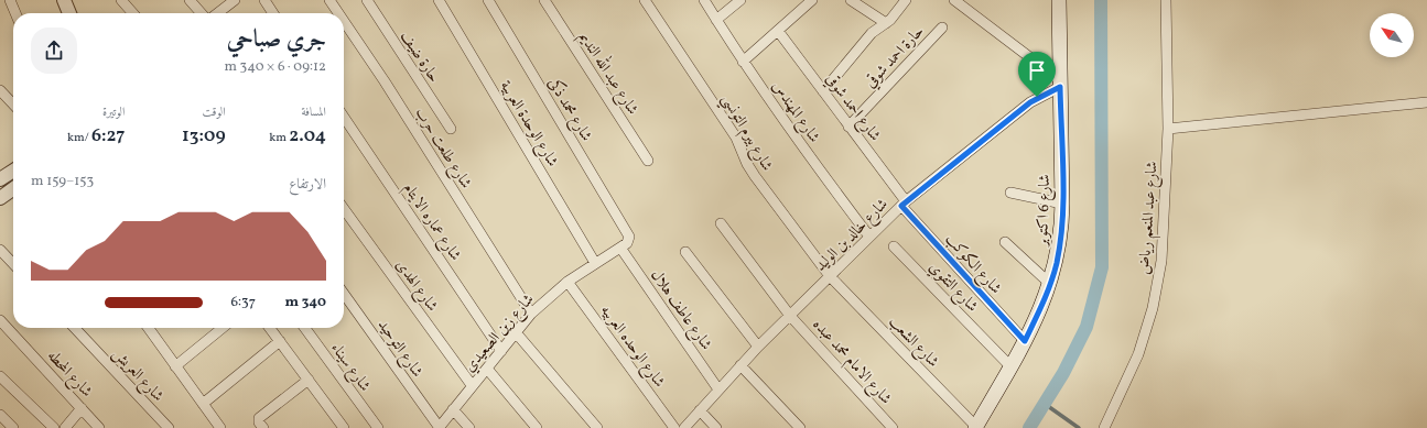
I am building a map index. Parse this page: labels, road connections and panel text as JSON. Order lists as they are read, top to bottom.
{
  "streets": {
    "main road": ["شارع 6 اكتوبر"],
    "street": [
      "حارة ضيف",
      "حارة احمد شوقي",
      "شارع عبد الله النديم",
      "شارع احمد شوقي",
      "شارع محمد ذكى",
      "شارع المهندس",
      "شارع الوحدة العربية",
      "شارع بيرم التونسي",
      "شارع طلعت حرب",
      "شارع عبد المنعم رياض",
      "شارع عماره الايتام",
      "شارع خالد بن الوليد",
      "شارع الكوكب",
      "شارع الهدى",
      "شارع التقوي",
      "شارع عاطف هلال",
      "شارع زين الصعيدي",
      "شارع الشعب",
      "شارع الوحده العربيه",
      "شارع التوحيد",
      "شارع الامام محمد عبده",
      "شارع سيناء",
      "شارع المحطه",
      "شارع العريش"
    ]
  },
  "crossings": [
    ["حارة احمد شوقي", "شارع احمد شوقي"],
    ["شارع احمد شوقي", "شارع خالد بن الوليد"],
    ["شارع احمد شوقي", "شارع الكوكب"],
    ["شارع محمد ذكى", "شارع زين الصعيدي"],
    ["شارع المهندس", "شارع خالد بن الوليد"],
    ["شارع الوحدة العربية", "شارع زين الصعيدي"],
    ["شارع بيرم التونسي", "شارع خالد بن الوليد"],
    ["شارع بيرم التونسي", "شارع الشعب"],
    ["شارع طلعت حرب", "شارع زين الصعيدي"],
    ["شارع 6 اكتوبر", "شارع خالد بن الوليد"],
    ["شارع 6 اكتوبر", "شارع الكوكب"],
    ["شارع 6 اكتوبر", "شارع التقوي"],
    ["شارع 6 اكتوبر", "شارع الشعب"],
    ["شارع عماره الايتام", "شارع زين الصعيدي"],
    ["شارع خالد بن الوليد", "شارع الكوكب"],
    ["شارع خالد بن الوليد", "شارع عاطف هلال"],
    ["شارع خالد بن الوليد", "شارع الشعب"],
    ["شارع خالد بن الوليد", "شارع الامام محمد عبده"],
    ["شارع الهدى", "شارع زين الصعيدي"],
    ["شارع عاطف هلال", "شارع زين الصعيدي"],
    ["شارع زين الصعيدي", "شارع الوحده العربيه"],
    ["شارع زين الصعيدي", "شارع التوحيد"]
  ],
  "north": "top left",
  "page": {
    "heading": ["جري صباحي", "09:12 · 6 × 340 m"],
    "stats": [
      ["المسافة", "2.04 km"],
      ["الوقت", "13:09"],
      ["الوتيرة", "6:27 /km"]
    ],
    "chart": ["الارتفاع", "153–159 m"],
    "list": [
      {
        "name": "340 m",
        "note": "6:37"
      }
    ]
  }
}
